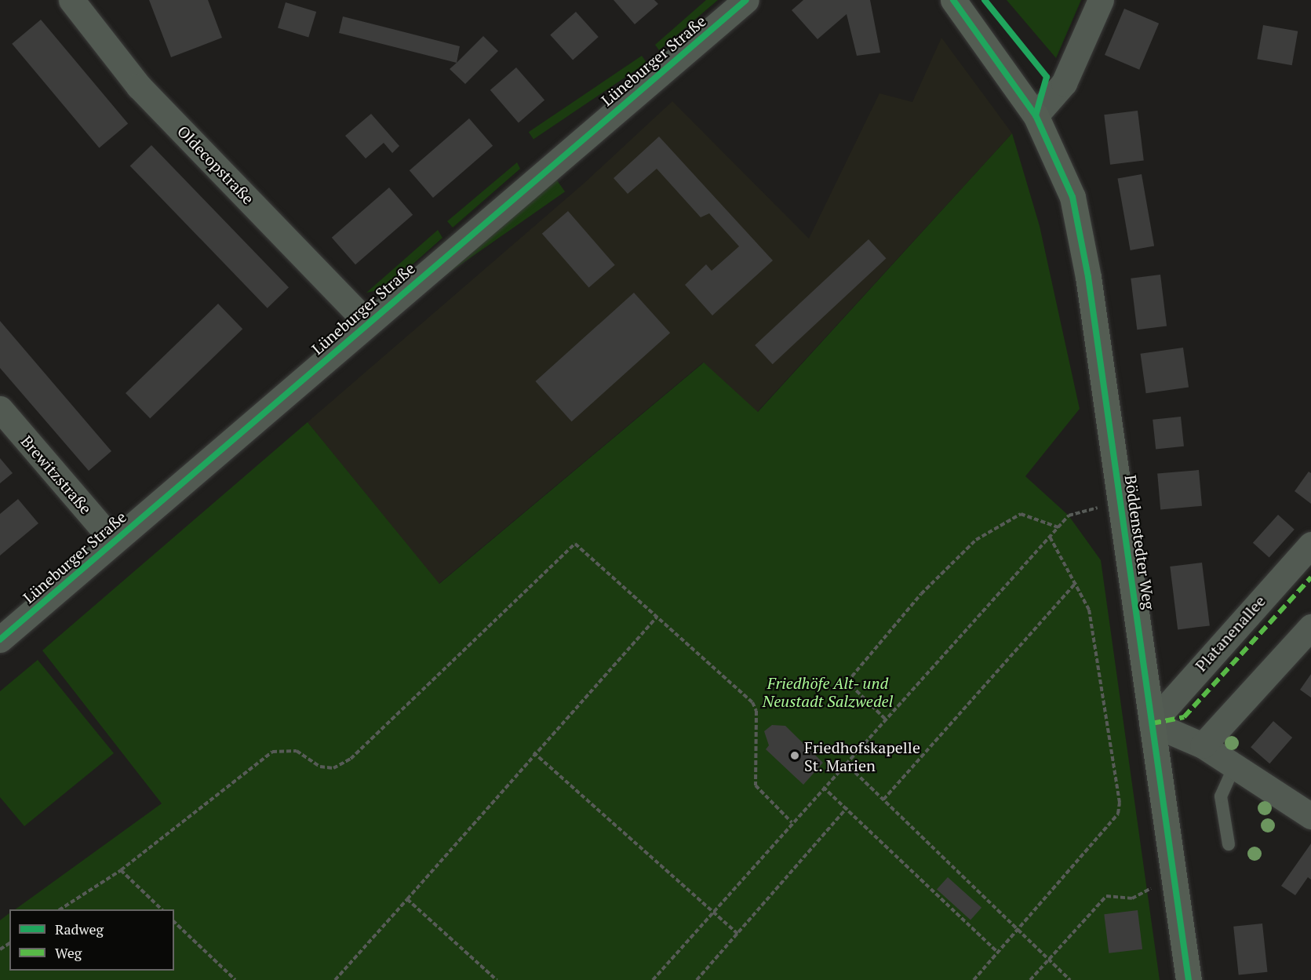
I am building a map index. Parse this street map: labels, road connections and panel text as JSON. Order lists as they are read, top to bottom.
{
  "streets": {
    "street": [
      "Lüneburger Straße",
      "Oldecopstraße",
      "Brewitzstraße",
      "Böddenstedter Weg",
      "Platanenallee"
    ]
  },
  "crossings": [
    ["Lüneburger Straße", "Oldecopstraße"],
    ["Lüneburger Straße", "Brewitzstraße"],
    ["Böddenstedter Weg", "Platanenallee"]
  ],
  "parks": ["Friedhöfe Alt- und Neustadt Salzwedel"],
  "places": ["Friedhofskapelle St. Marien"],
  "legend": ["Radweg", "Weg"]
}
